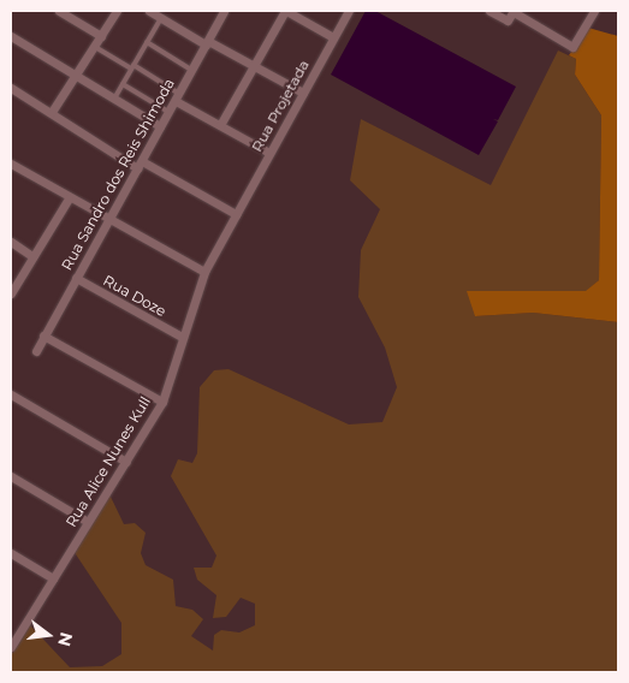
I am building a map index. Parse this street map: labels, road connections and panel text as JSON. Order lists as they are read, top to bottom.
{
  "streets": {
    "street": [
      "Rua Projetada",
      "Rua Sandro dos Reis Shimoda",
      "Rua Doze",
      "Rua Alice Nunes Kull"
    ]
  },
  "crossings": [
    ["Rua Projetada", "Rua Alice Nunes Kull"],
    ["Rua Sandro dos Reis Shimoda", "Rua Doze"],
    ["Rua Doze", "Rua Alice Nunes Kull"]
  ],
  "north": "right"
}
